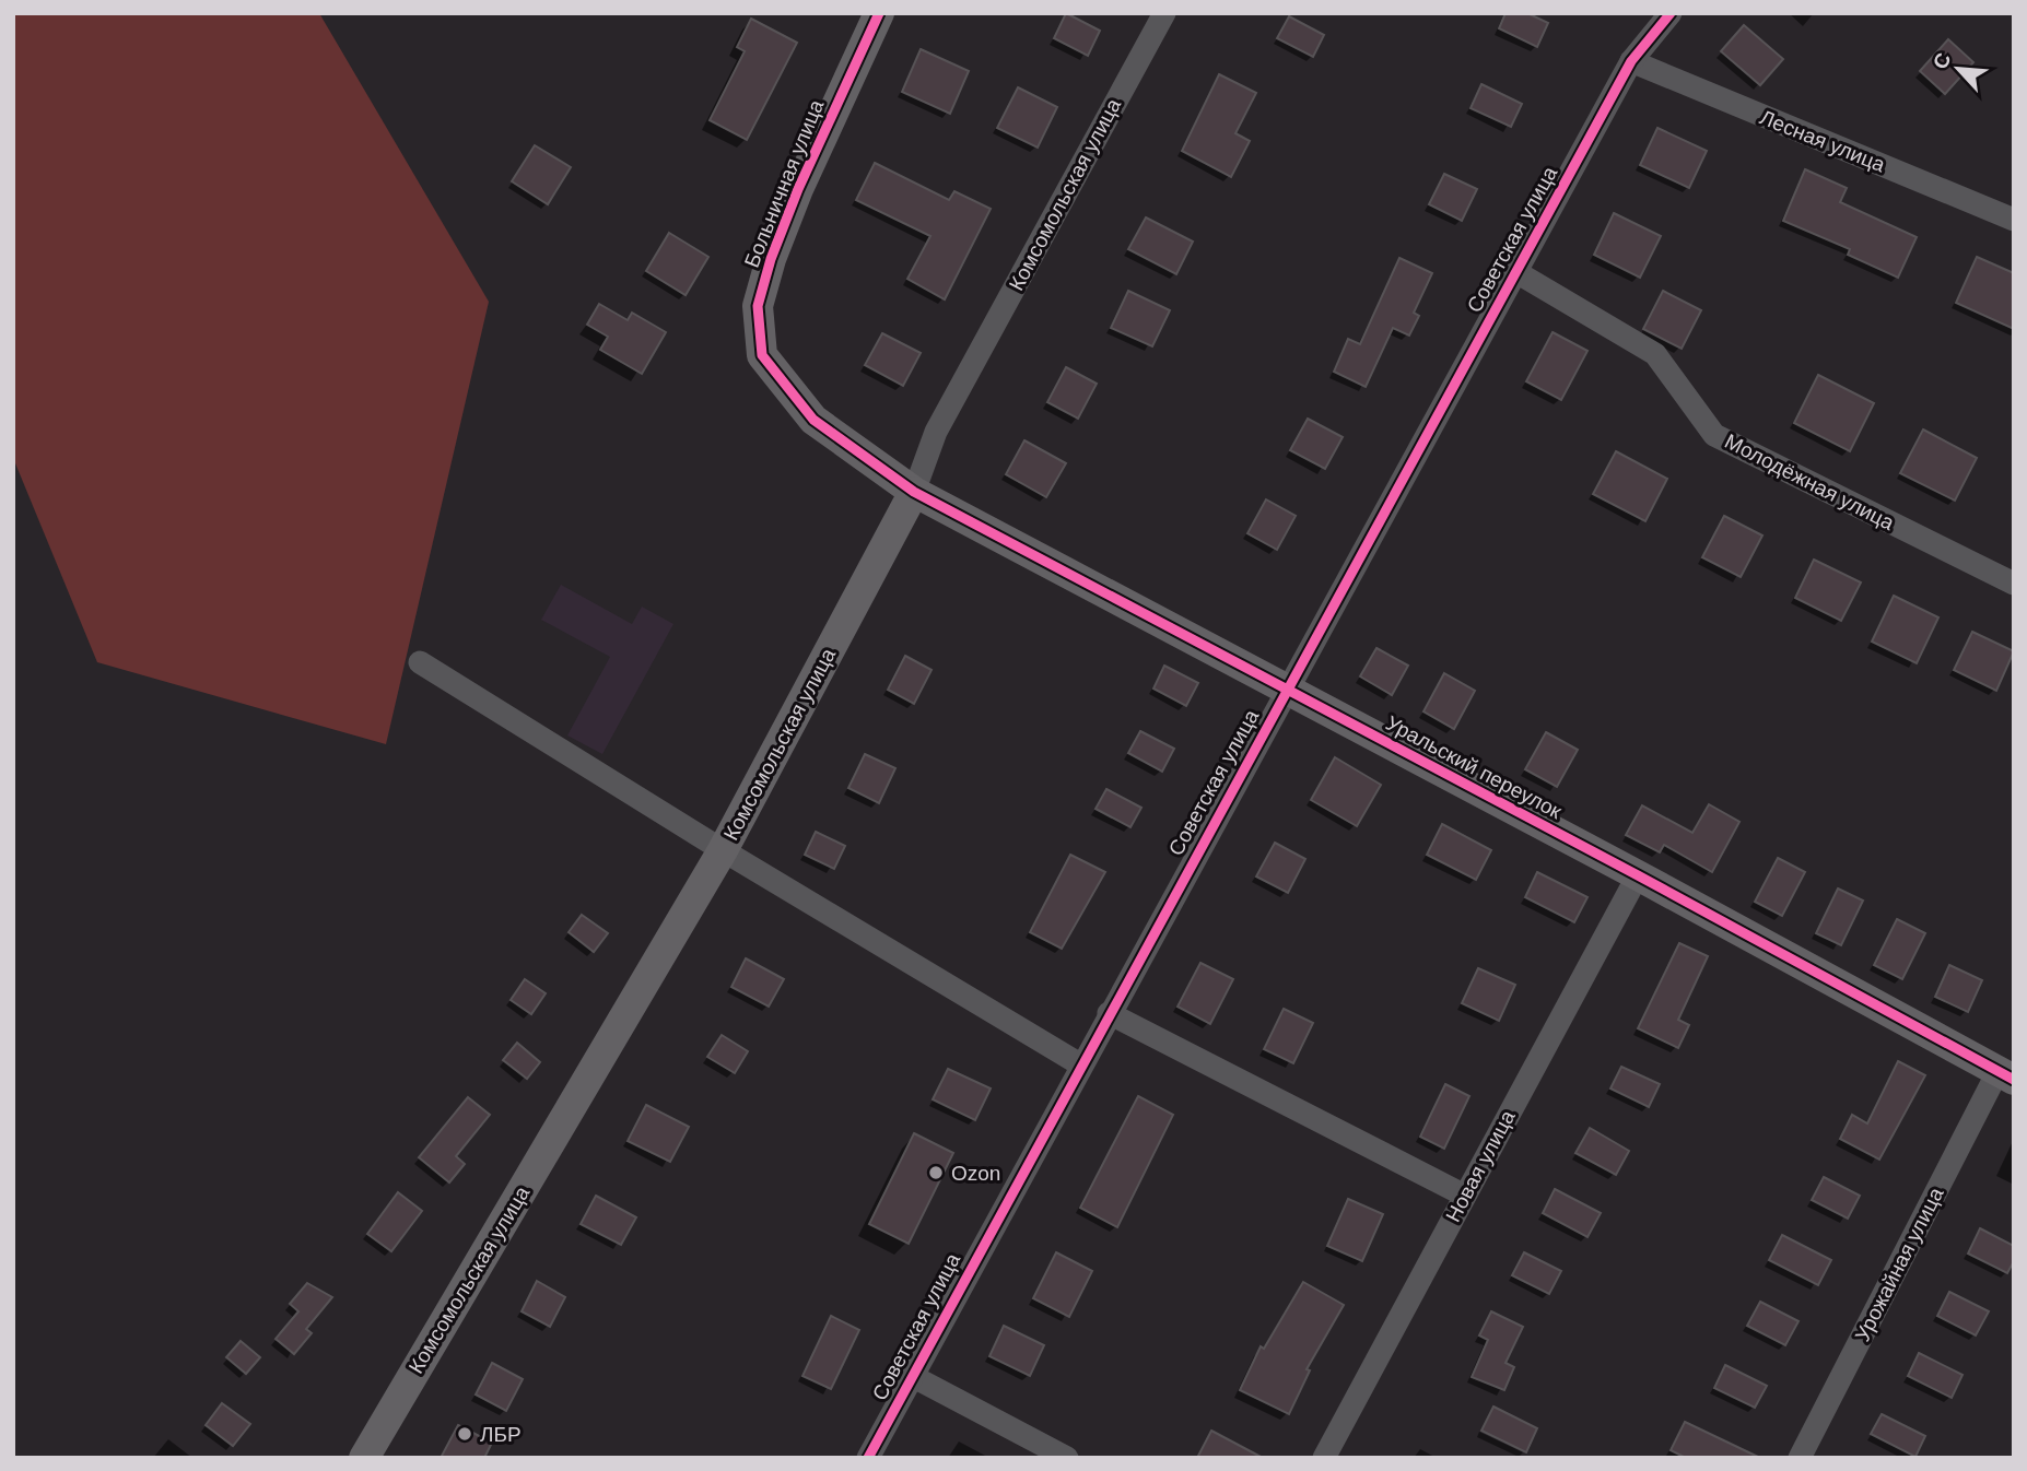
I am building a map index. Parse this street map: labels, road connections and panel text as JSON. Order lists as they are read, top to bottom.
{
  "streets": {
    "street": [
      "Лесная улица",
      "Больничная улица",
      "Комсомольская улица",
      "Советская улица",
      "Молодёжная улица",
      "Уральский переулок",
      "Новая улица",
      "Урожайная улица"
    ]
  },
  "crossings": [
    ["Лесная улица", "Советская улица"],
    ["Больничная улица", "Комсомольская улица"],
    ["Больничная улица", "Уральский переулок"],
    ["Комсомольская улица", "Уральский переулок"],
    ["Советская улица", "Молодёжная улица"],
    ["Советская улица", "Уральский переулок"],
    ["Уральский переулок", "Новая улица"],
    ["Уральский переулок", "Урожайная улица"]
  ],
  "places": ["Ozon", "ЛБР"],
  "north": "top left"
}
